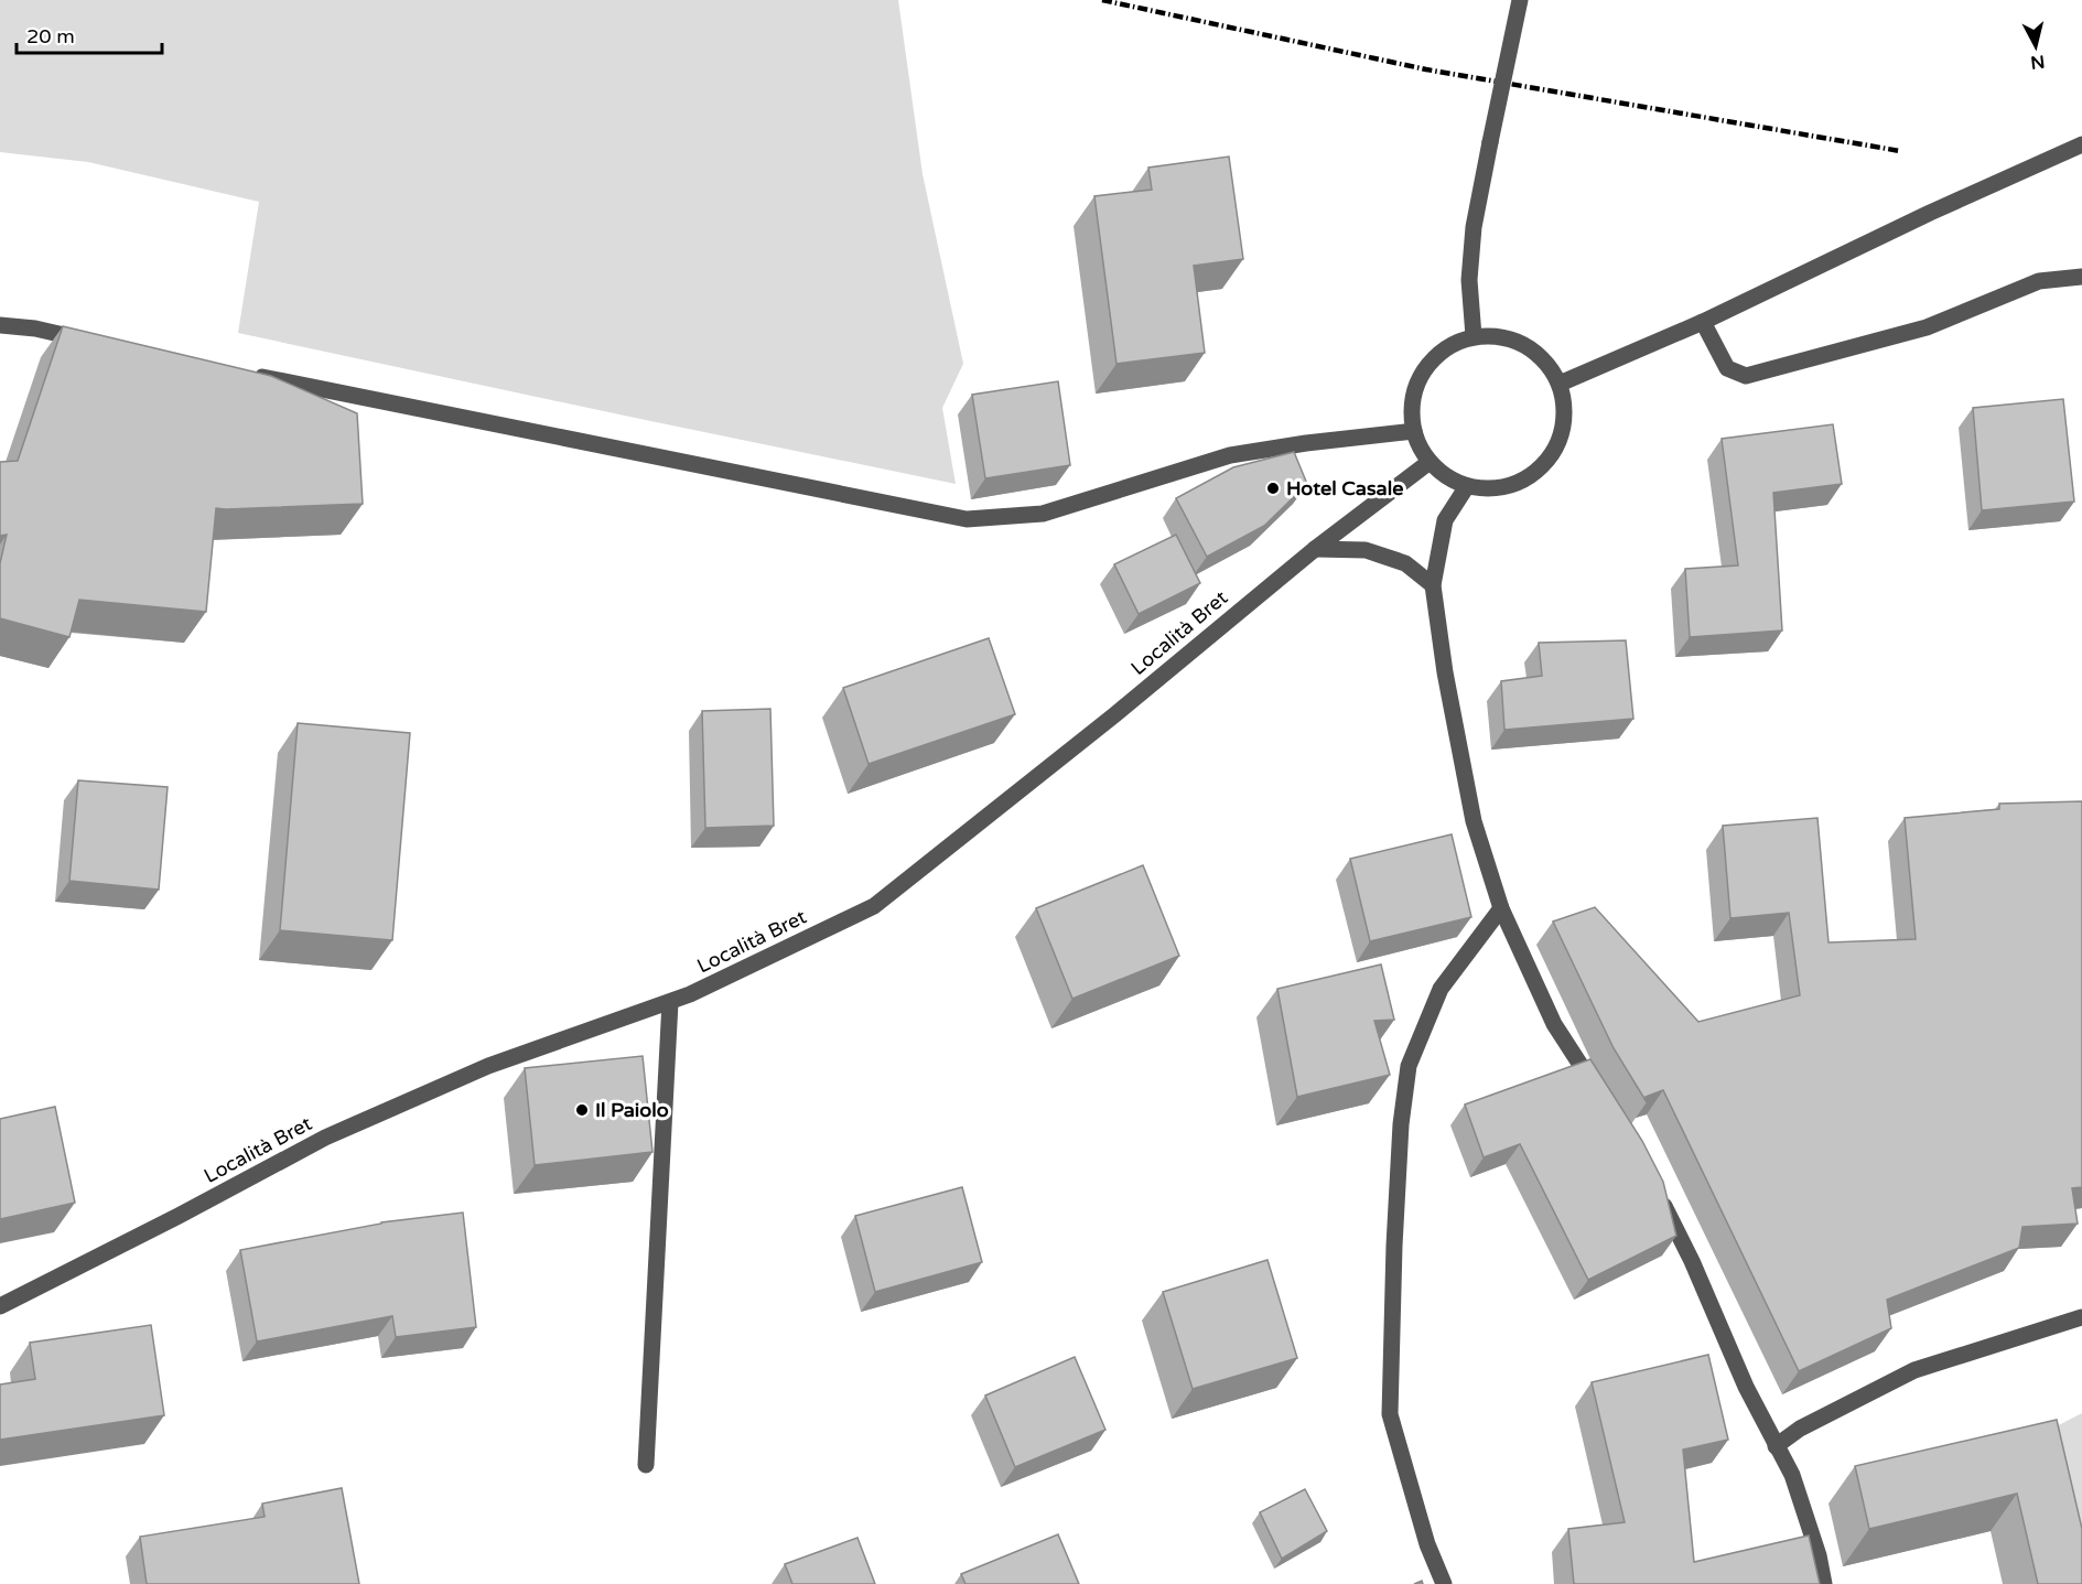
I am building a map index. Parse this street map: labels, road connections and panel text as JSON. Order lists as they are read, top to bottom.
{
  "streets": {
    "street": ["Località Bret"]
  },
  "places": ["Hotel Casale", "Il Paiolo"],
  "scale_bar": "20 m",
  "north": "bottom"
}
